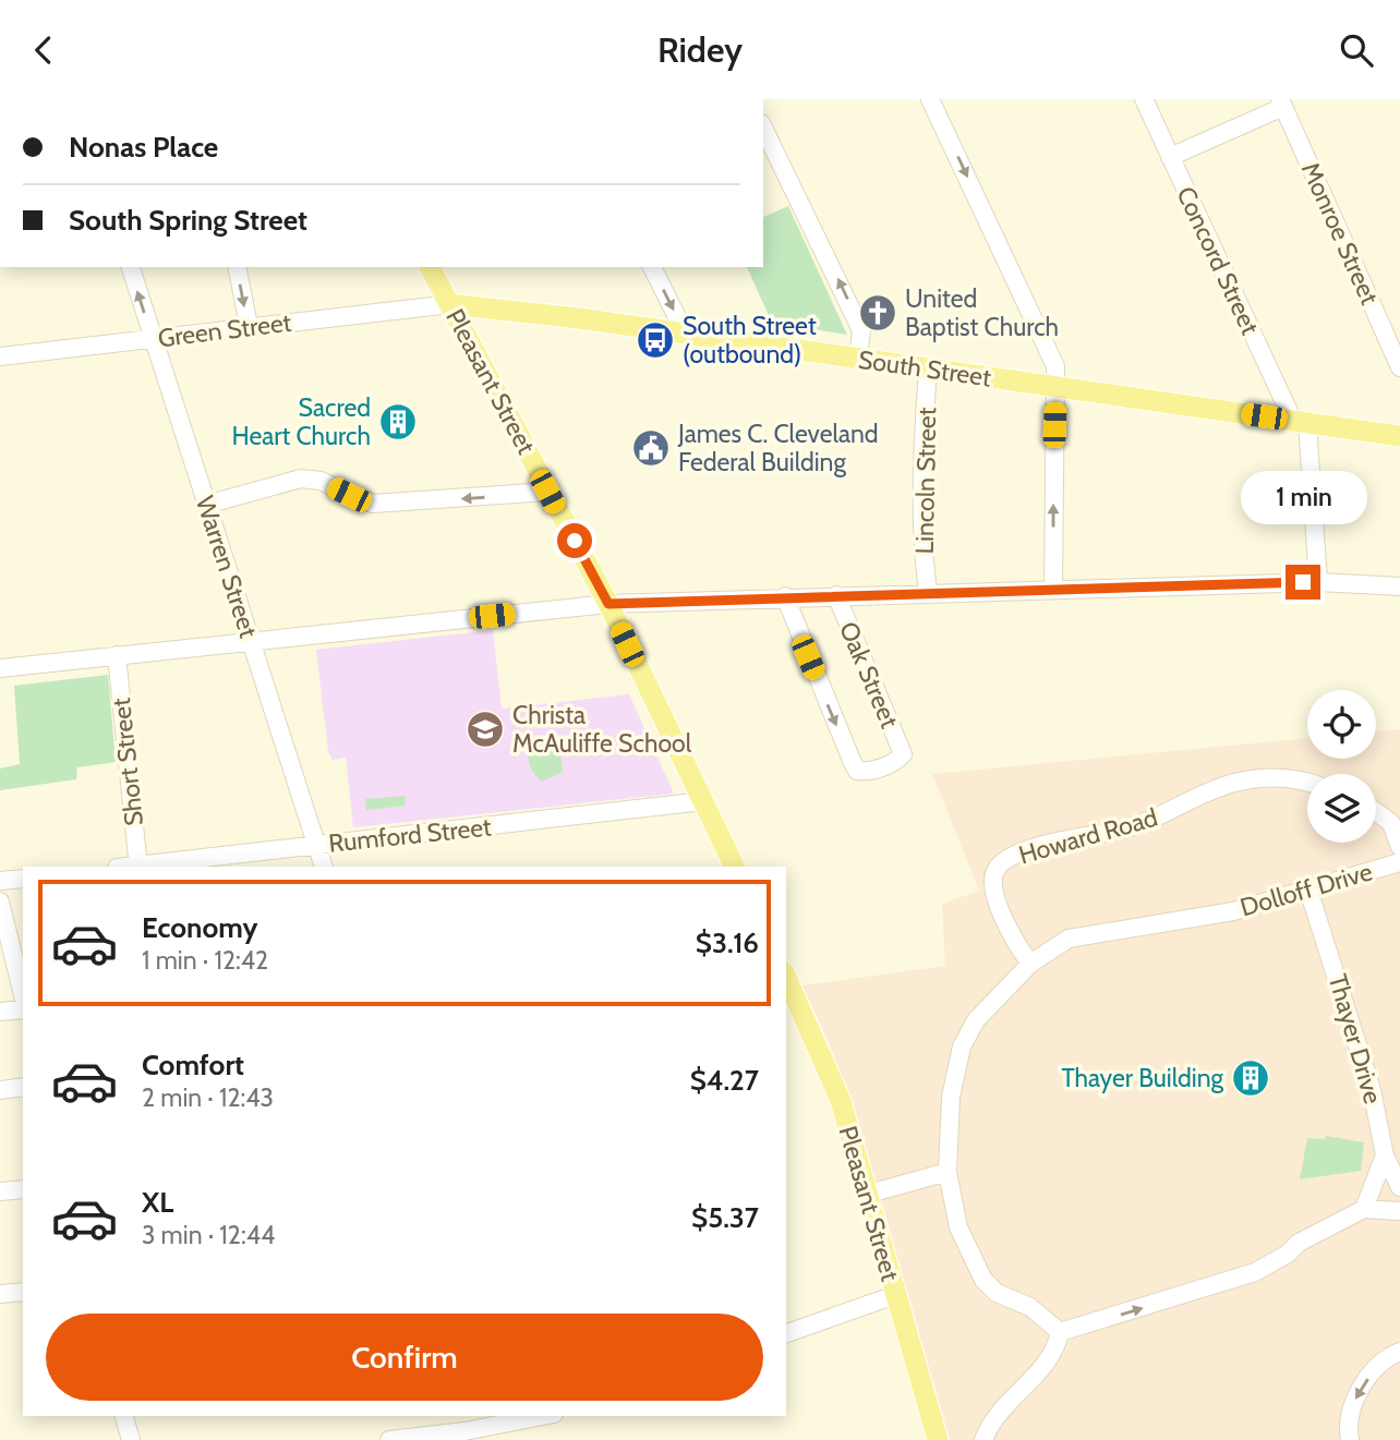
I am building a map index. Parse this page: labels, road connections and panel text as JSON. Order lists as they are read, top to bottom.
{
  "streets": {
    "main road": ["South Street", "Pleasant Street"],
    "street": [
      "Monroe Street",
      "Concord Street",
      "Green Street",
      "Lincoln Street",
      "Warren Street",
      "Oak Street",
      "Short Street",
      "Rumford Street",
      "Howard Road",
      "Dolloff Drive",
      "Thayer Drive"
    ]
  },
  "crossings": [
    ["Concord Street", "South Street"],
    ["Green Street", "South Street"],
    ["Green Street", "Pleasant Street"],
    ["Green Street", "Warren Street"],
    ["South Street", "Pleasant Street"],
    ["South Street", "Lincoln Street"],
    ["Pleasant Street", "Rumford Street"],
    ["Warren Street", "Rumford Street"],
    ["Short Street", "Rumford Street"],
    ["Howard Road", "Dolloff Drive"],
    ["Dolloff Drive", "Thayer Drive"]
  ],
  "places": {
    "church": ["United Baptist Church"],
    "bus stop": ["South Street (outbound)"],
    "building": ["Sacred Heart Church", "Thayer Building"],
    "public building": ["James C. Cleveland Federal Building"],
    "school or university": ["Christa McAuliffe School"]
  },
  "page": {
    "header": "Ridey",
    "banner": ["Nonas Place", "South Spring Street"],
    "bubble": "1 min",
    "list": [
      {
        "name": "Economy",
        "note": "1 min · 12:42",
        "value": "$3.16"
      },
      {
        "name": "Comfort",
        "note": "2 min · 12:43",
        "value": "$4.27"
      },
      {
        "name": "XL",
        "note": "3 min · 12:44",
        "value": "$5.37"
      }
    ],
    "buttons": "Confirm"
  }
}
